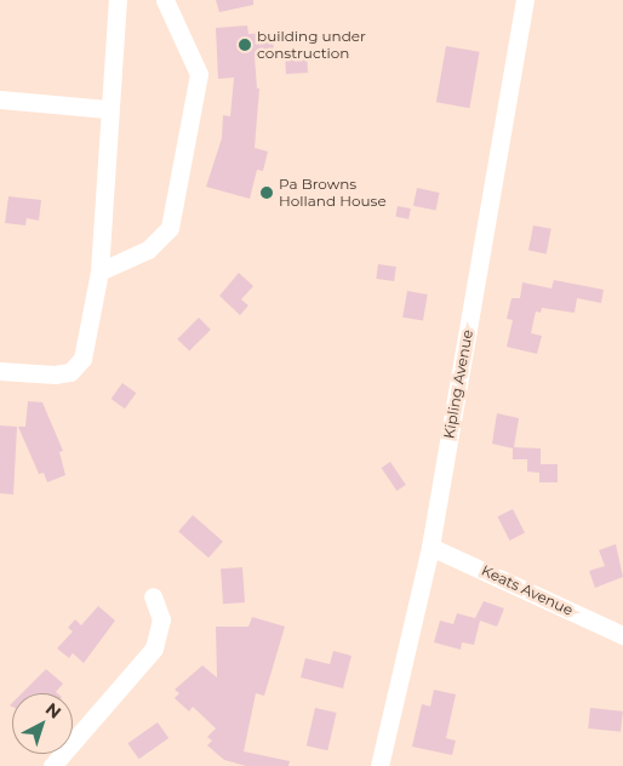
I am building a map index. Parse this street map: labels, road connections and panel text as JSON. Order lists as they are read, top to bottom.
{
  "streets": {
    "street": ["Kipling Avenue", "Keats Avenue"]
  },
  "crossings": [
    ["Kipling Avenue", "Keats Avenue"]
  ],
  "places": ["building under construction", "Pa Browns Holland House"],
  "north": "top right"
}
